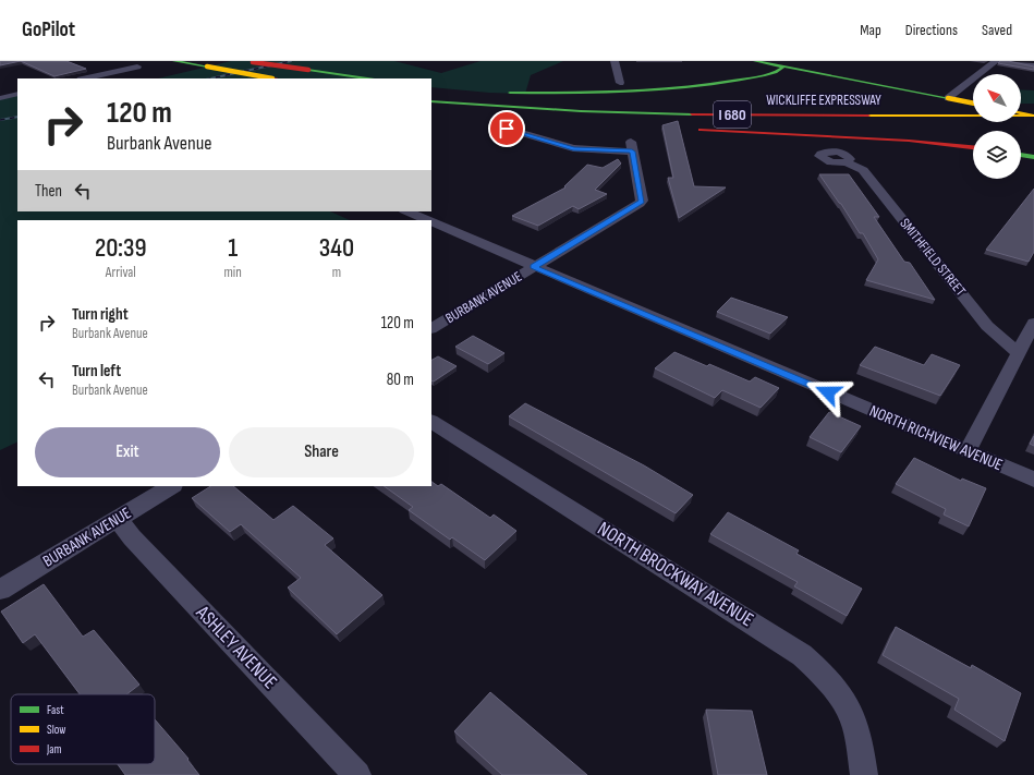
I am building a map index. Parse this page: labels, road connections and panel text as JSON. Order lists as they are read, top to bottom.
{
  "streets": {
    "main road": ["WICKLIFFE EXPRESSWAY", "I 680"],
    "street": [
      "SMITHFIELD STREET",
      "BURBANK AVENUE",
      "NORTH RICHVIEW AVENUE",
      "NORTH BROCKWAY AVENUE",
      "ASHLEY AVENUE"
    ]
  },
  "crossings": [
    ["BURBANK AVENUE", "NORTH RICHVIEW AVENUE"],
    ["BURBANK AVENUE", "ASHLEY AVENUE"]
  ],
  "legend": ["Fast", "Slow", "Jam"],
  "north": "top left",
  "page": {
    "header": "GoPilot",
    "nav": ["Map", "Directions", "Saved"],
    "turn": ["120 m", "Burbank Avenue"],
    "then": "Then",
    "eta": [
      "20:39",
      "Arrival",
      "1",
      "min",
      "340",
      "m"
    ],
    "list": [
      {
        "name": "Turn right",
        "note": "Burbank Avenue",
        "value": "120 m"
      },
      {
        "name": "Turn left",
        "note": "Burbank Avenue",
        "value": "80 m"
      }
    ],
    "buttons": ["Exit", "Share"]
  }
}
